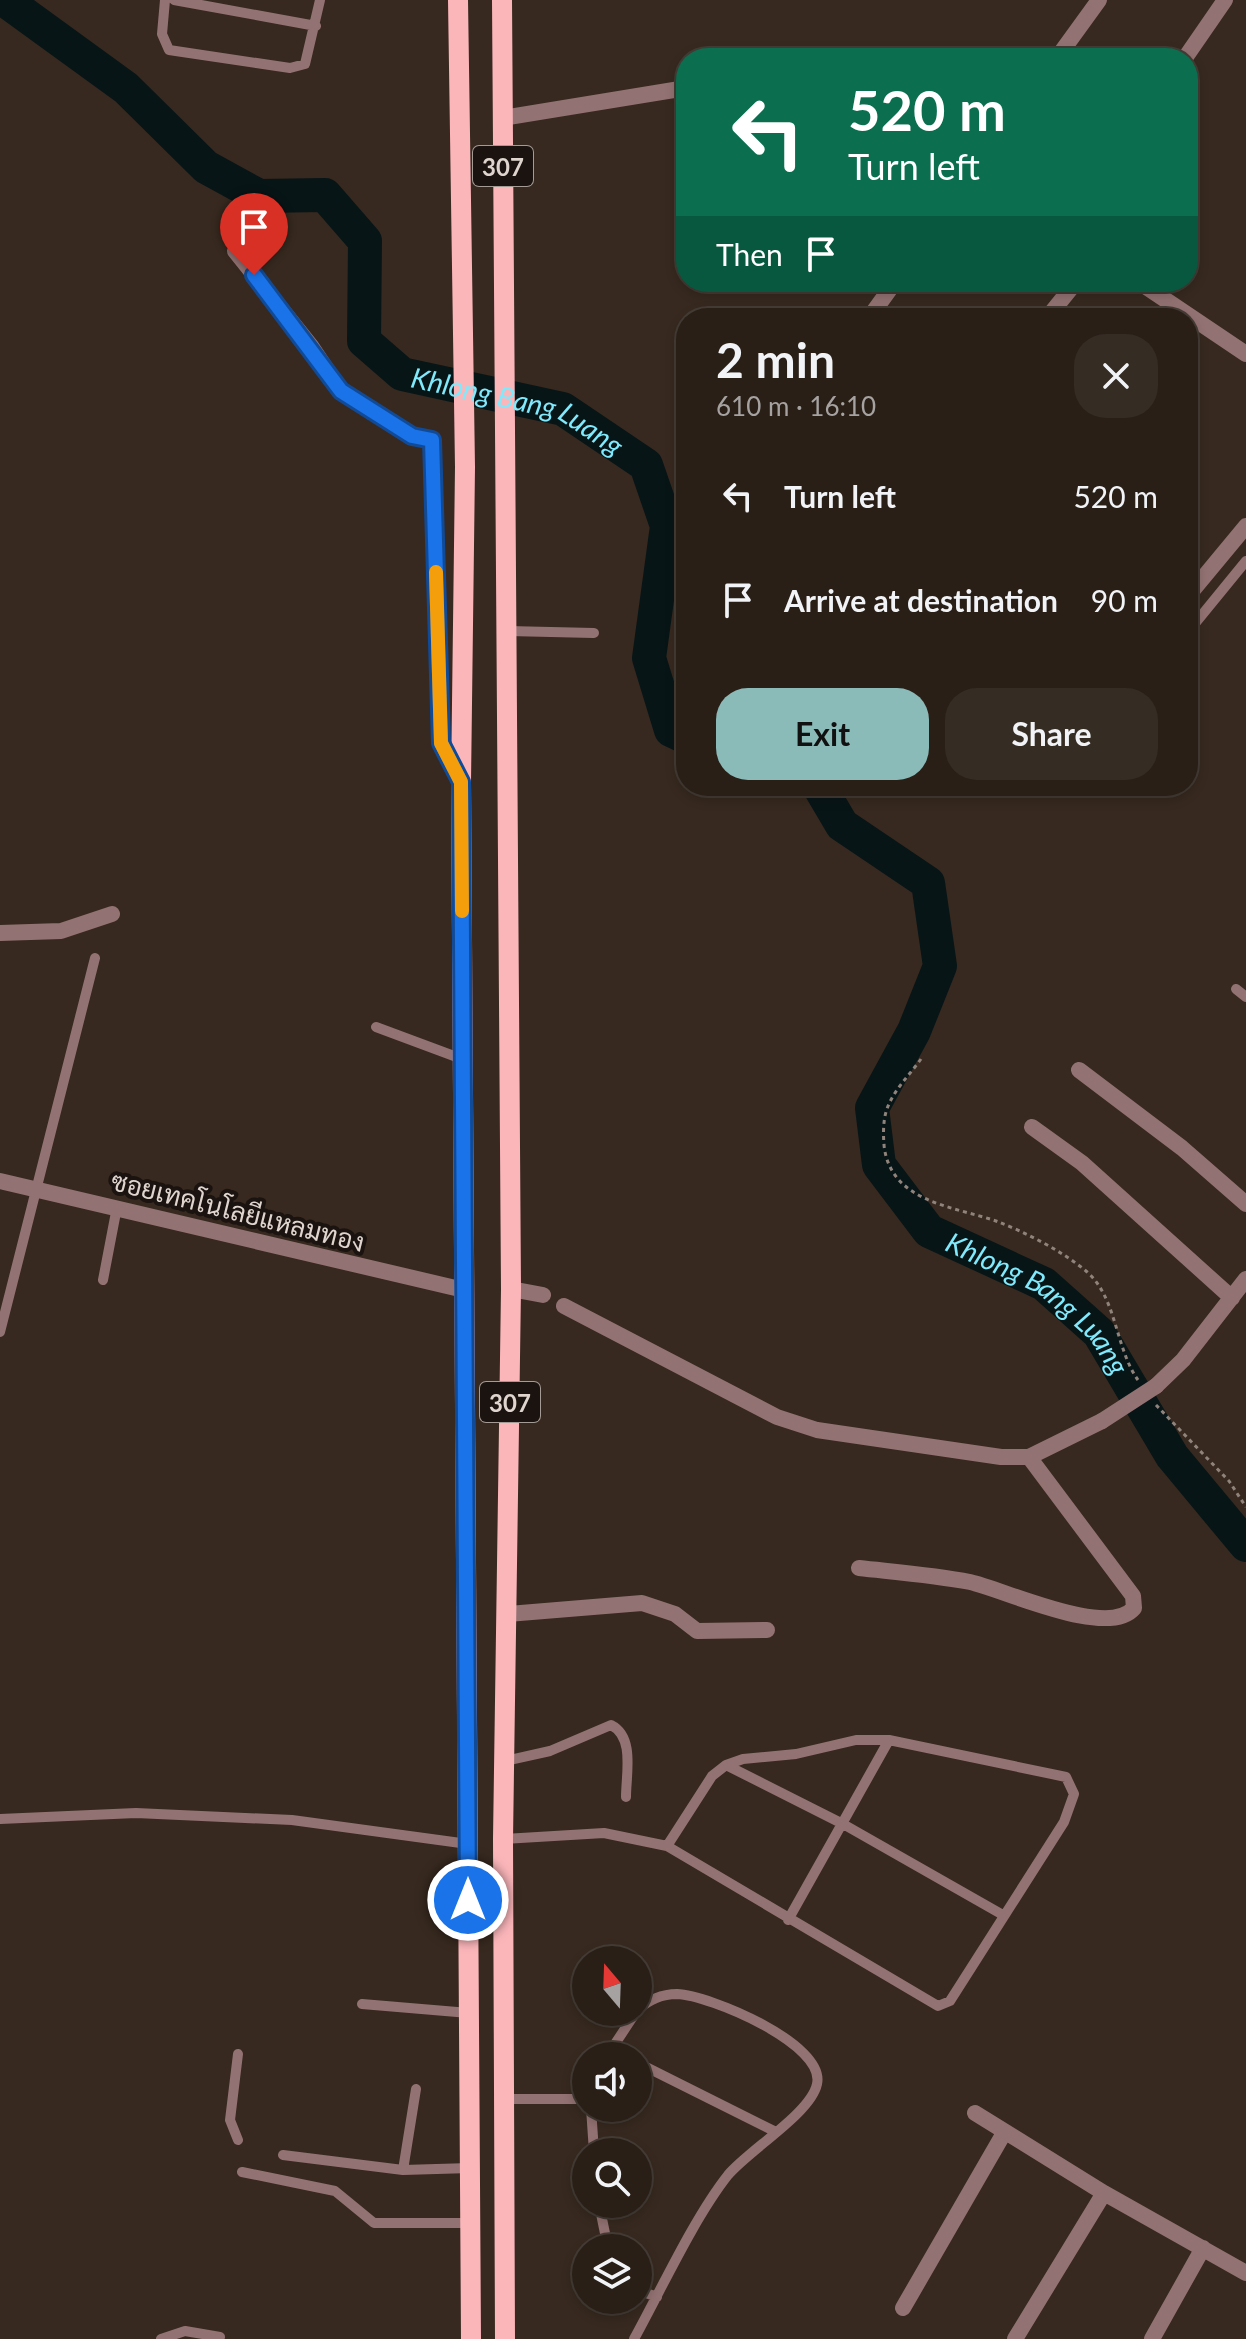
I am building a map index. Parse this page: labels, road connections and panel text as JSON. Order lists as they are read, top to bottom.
{
  "streets": {
    "main road": ["307"],
    "street": ["ซอยเทคโนโลยีแหลมทอง"]
  },
  "crossings": [
    ["307", "ซอยเทคโนโลยีแหลมทอง"]
  ],
  "water": ["Khlong Bang Luang"],
  "north": "top",
  "page": {
    "turn": ["520 m", "Turn left"],
    "then": "Then",
    "heading": ["2 min", "610 m · 16:10"],
    "list": [
      {
        "name": "Turn left",
        "value": "520 m"
      },
      {
        "name": "Arrive at destination",
        "value": "90 m"
      }
    ],
    "buttons": ["Exit", "Share"]
  }
}
